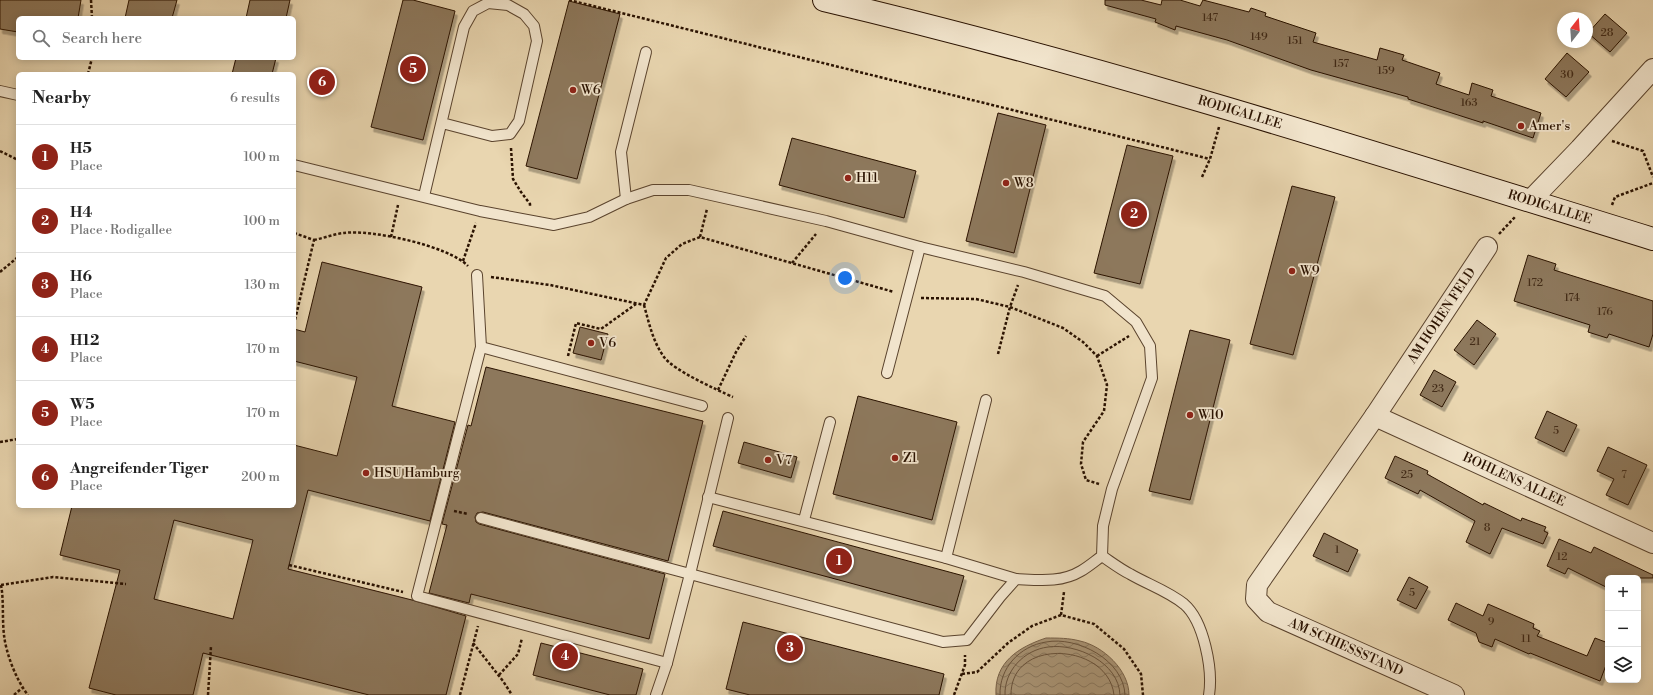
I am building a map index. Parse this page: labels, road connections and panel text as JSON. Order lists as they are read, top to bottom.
{
  "streets": {
    "main road": ["RODIGALLEE"],
    "street": ["AM HOHEN FELD", "BOHLENS ALLEE", "AM SCHIESSSTAND"]
  },
  "crossings": [
    ["AM HOHEN FELD", "BOHLENS ALLEE"],
    ["AM HOHEN FELD", "AM SCHIESSSTAND"]
  ],
  "places": [
    "W6",
    "Amer's",
    "H11",
    "W8",
    "W9",
    "V6",
    "W10",
    "Z1",
    "V7",
    "HSU Hamburg"
  ],
  "house_numbers": [
    "147",
    "28",
    "149",
    "151",
    "157",
    "159",
    "30",
    "163",
    "172",
    "174",
    "176",
    "21",
    "23",
    "5",
    "25",
    "7",
    "8",
    "1",
    "12",
    "5",
    "9",
    "11"
  ],
  "north": "top",
  "page": {
    "search": "Search here",
    "pins": [
      "5",
      "6",
      "2",
      "1",
      "3",
      "4"
    ],
    "heading": ["Nearby", "6 results"],
    "list": [
      {
        "mark": "1",
        "name": "H5",
        "note": "Place",
        "value": "100 m"
      },
      {
        "mark": "2",
        "name": "H4",
        "note": "Place · Rodigallee",
        "value": "100 m"
      },
      {
        "mark": "3",
        "name": "H6",
        "note": "Place",
        "value": "130 m"
      },
      {
        "mark": "4",
        "name": "H12",
        "note": "Place",
        "value": "170 m"
      },
      {
        "mark": "5",
        "name": "W5",
        "note": "Place",
        "value": "170 m"
      },
      {
        "mark": "6",
        "name": "Angreifender Tiger",
        "note": "Place",
        "value": "200 m"
      }
    ],
    "map_buttons": ["+", "−"]
  }
}
